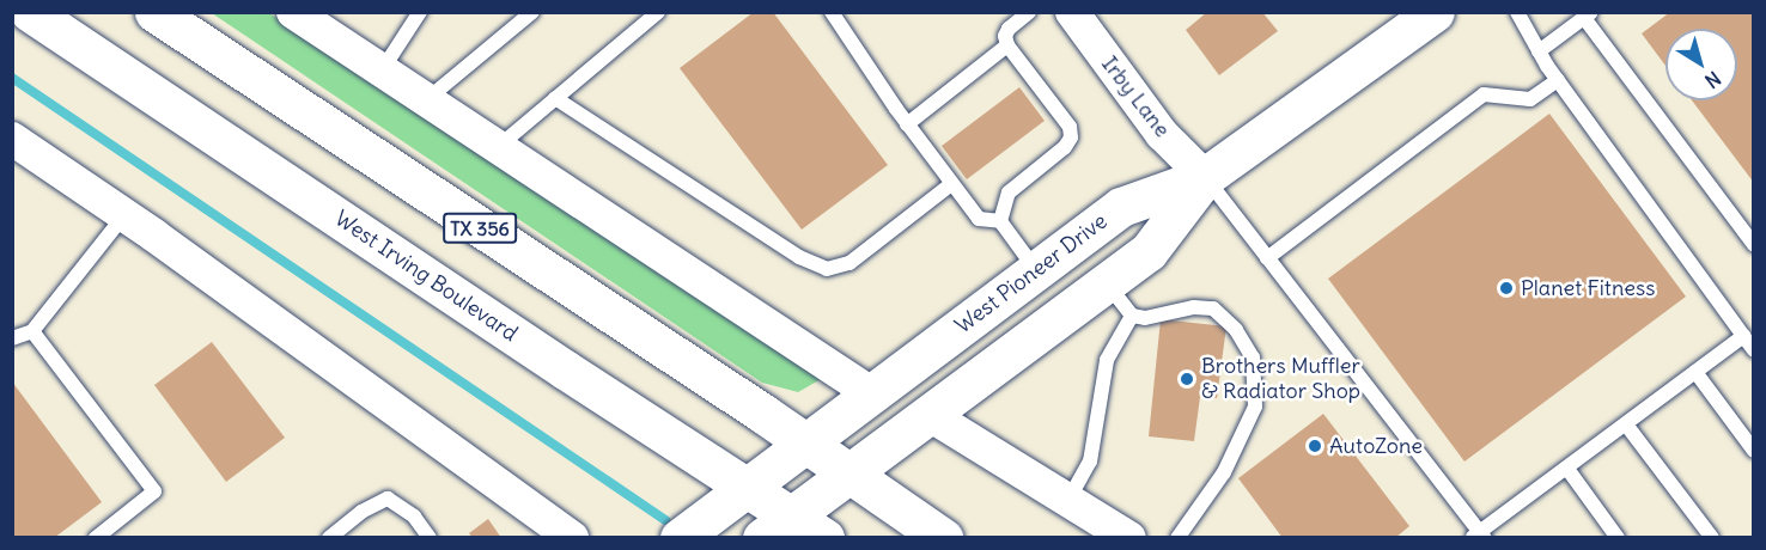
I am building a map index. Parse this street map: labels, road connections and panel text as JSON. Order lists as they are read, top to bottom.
{
  "streets": {
    "main road": ["TX 356", "West Pioneer Drive", "West Irving Boulevard"],
    "street": ["Irby Lane"]
  },
  "crossings": [
    ["Irby Lane", "West Pioneer Drive"],
    ["TX 356", "West Pioneer Drive"],
    ["West Pioneer Drive", "West Irving Boulevard"]
  ],
  "places": ["Planet Fitness", "Brothers Muffler & Radiator Shop", "AutoZone"],
  "north": "bottom right"
}
